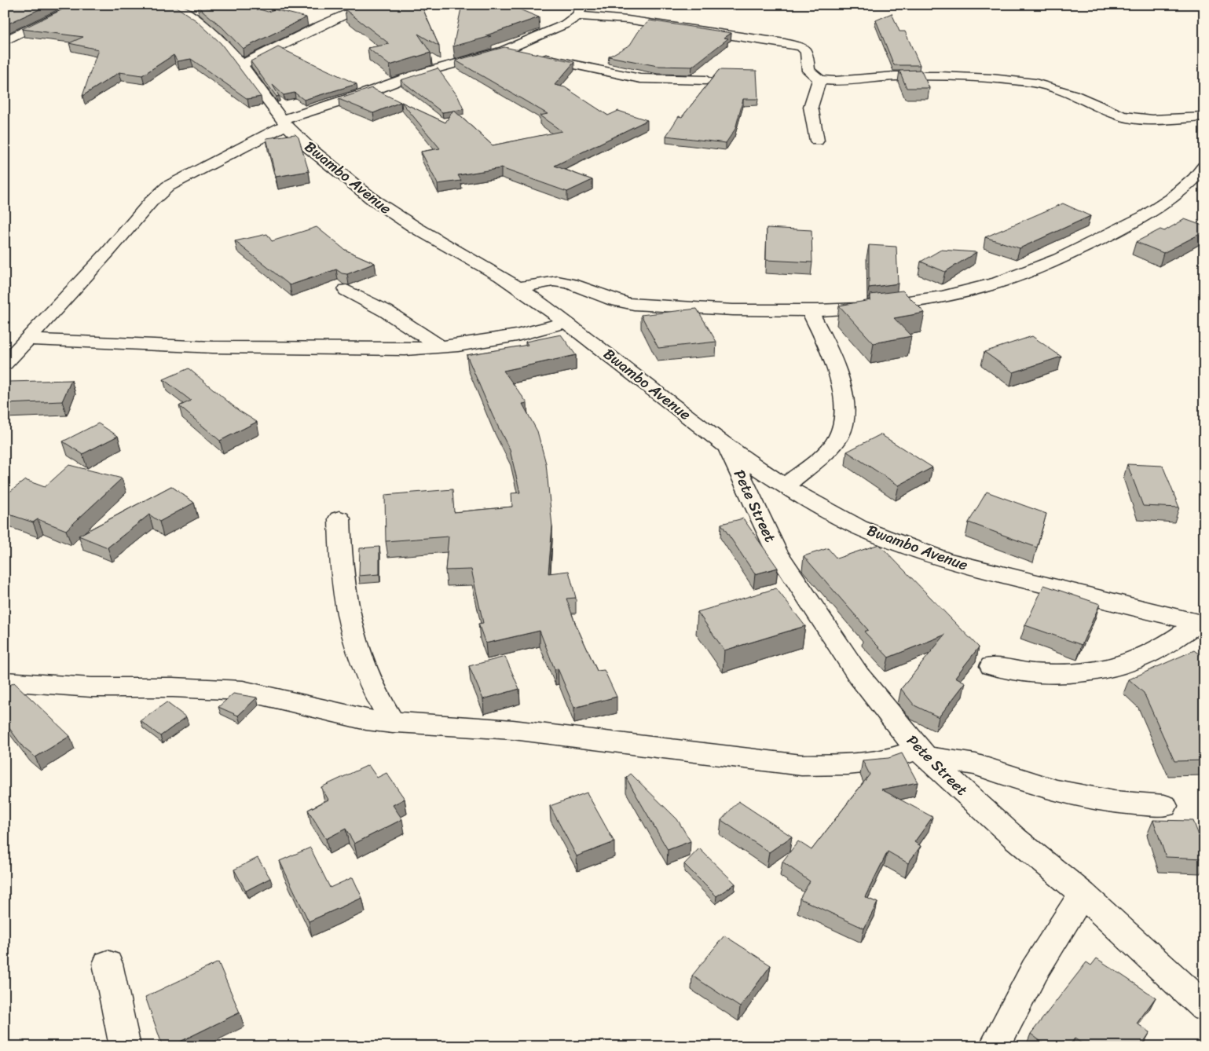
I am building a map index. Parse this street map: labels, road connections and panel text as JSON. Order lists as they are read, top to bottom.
{
  "streets": {
    "street": ["Bwambo Avenue", "Pete Street"]
  },
  "crossings": [
    ["Bwambo Avenue", "Pete Street"]
  ]
}
